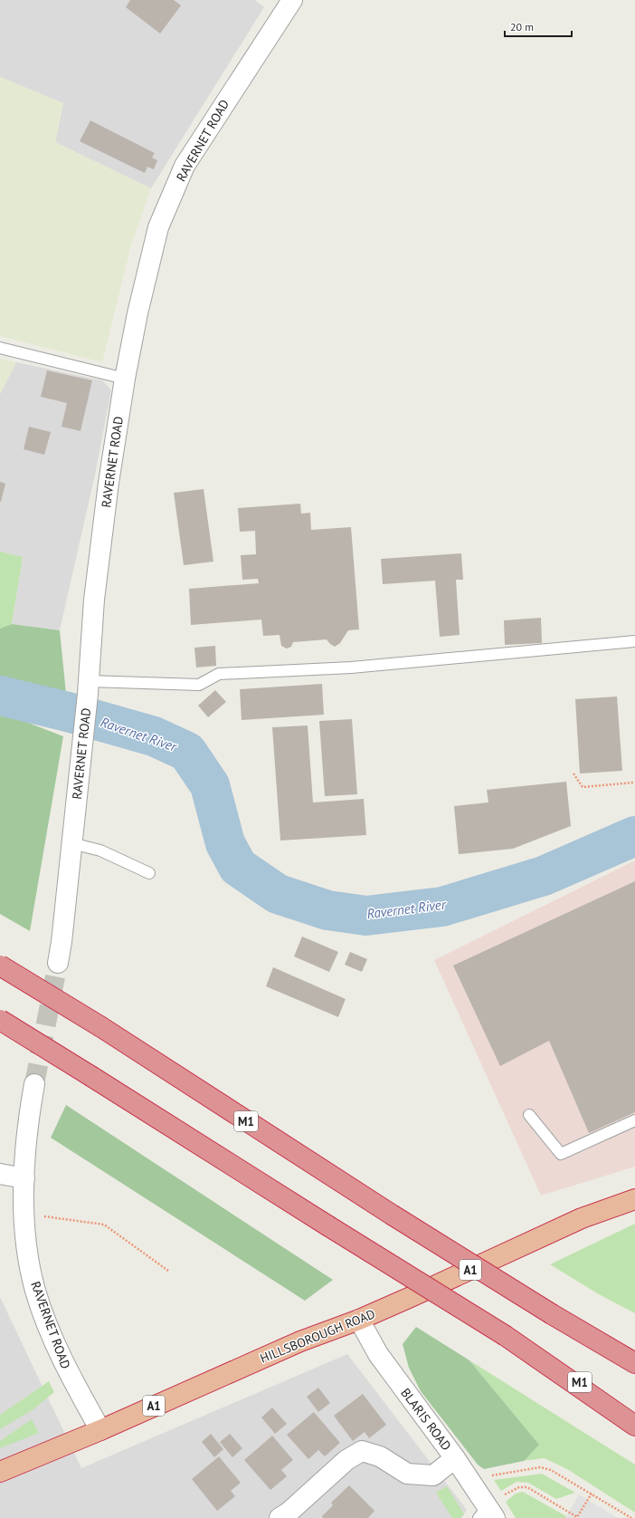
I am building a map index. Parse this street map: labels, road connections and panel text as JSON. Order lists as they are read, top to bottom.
{
  "streets": {
    "highway": ["M1", "A1", "HILLSBOROUGH ROAD"],
    "street": ["RAVERNET ROAD", "BLARIS ROAD"]
  },
  "crossings": [
    ["RAVERNET ROAD", "HILLSBOROUGH ROAD"],
    ["HILLSBOROUGH ROAD", "BLARIS ROAD"]
  ],
  "water": ["Ravernet River"],
  "scale_bar": "20 m"
}
